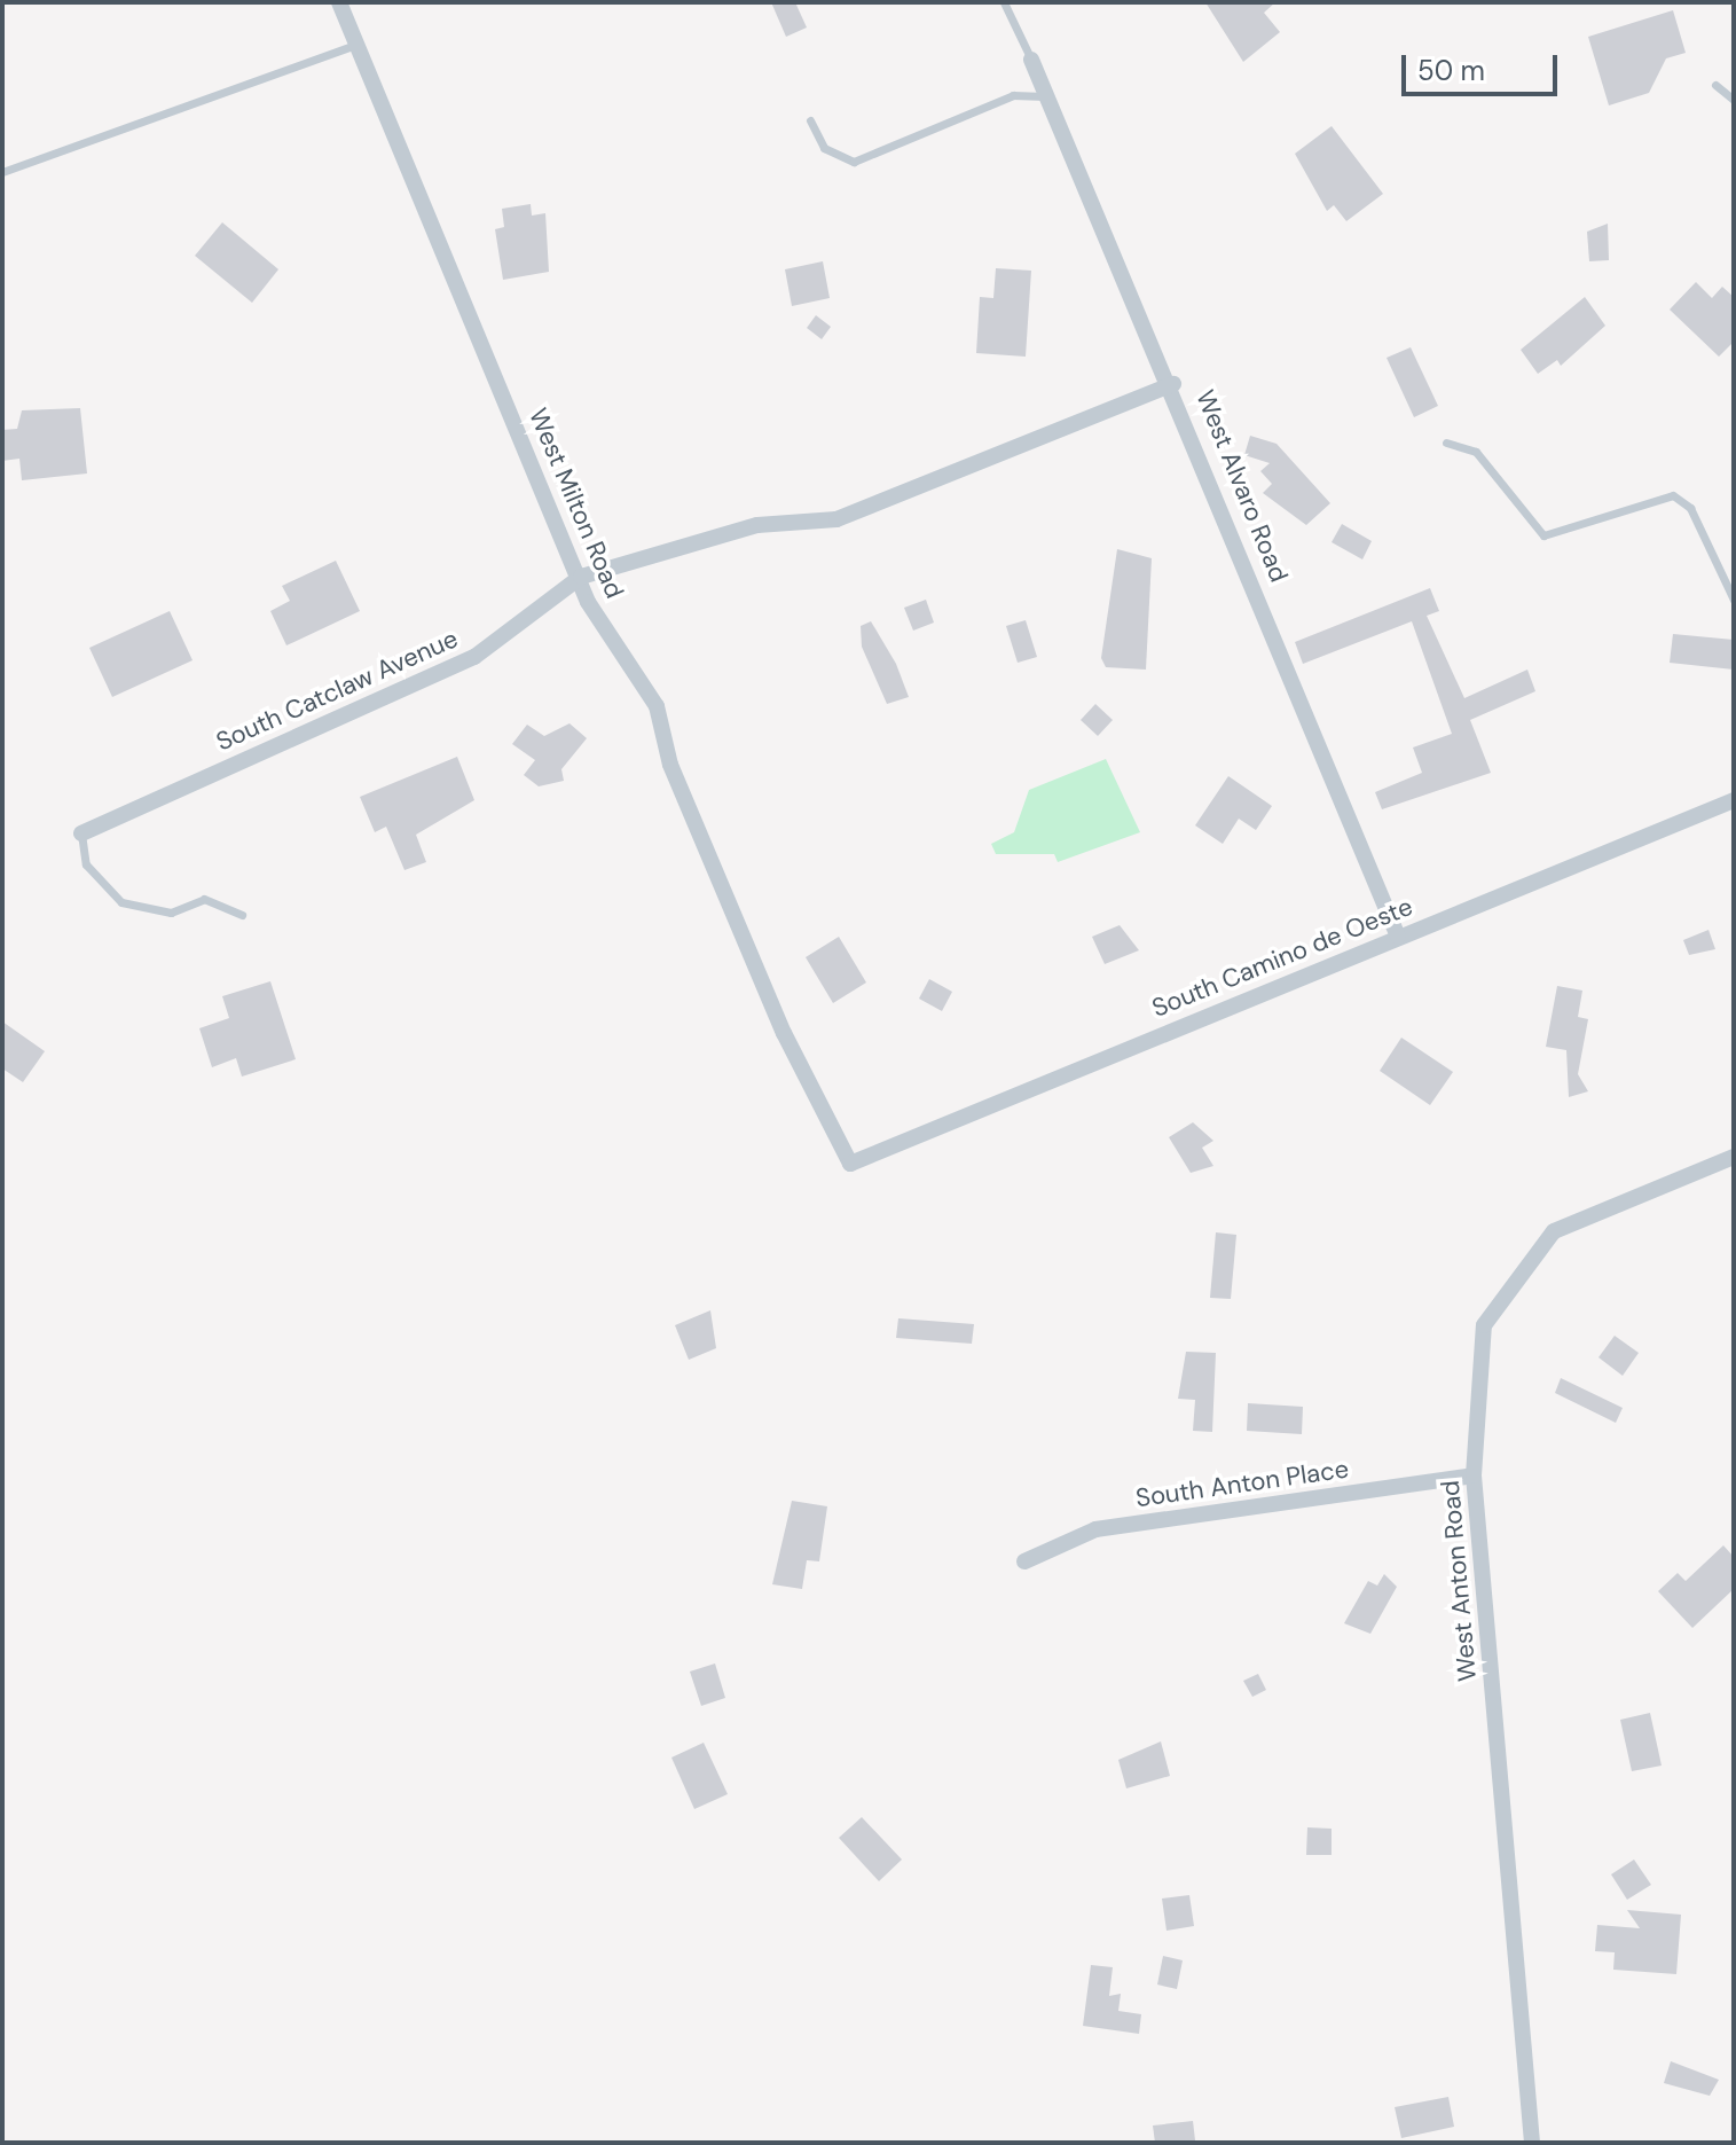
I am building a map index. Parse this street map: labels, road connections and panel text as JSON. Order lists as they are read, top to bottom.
{
  "streets": {
    "street": [
      "West Alvaro Road",
      "West Milton Road",
      "South Catclaw Avenue",
      "South Camino de Oeste",
      "South Anton Place",
      "West Anton Road"
    ]
  },
  "crossings": [
    ["West Alvaro Road", "South Catclaw Avenue"],
    ["West Alvaro Road", "South Camino de Oeste"],
    ["West Milton Road", "South Catclaw Avenue"],
    ["West Milton Road", "South Camino de Oeste"],
    ["South Anton Place", "West Anton Road"]
  ],
  "scale_bar": "50 m"
}
